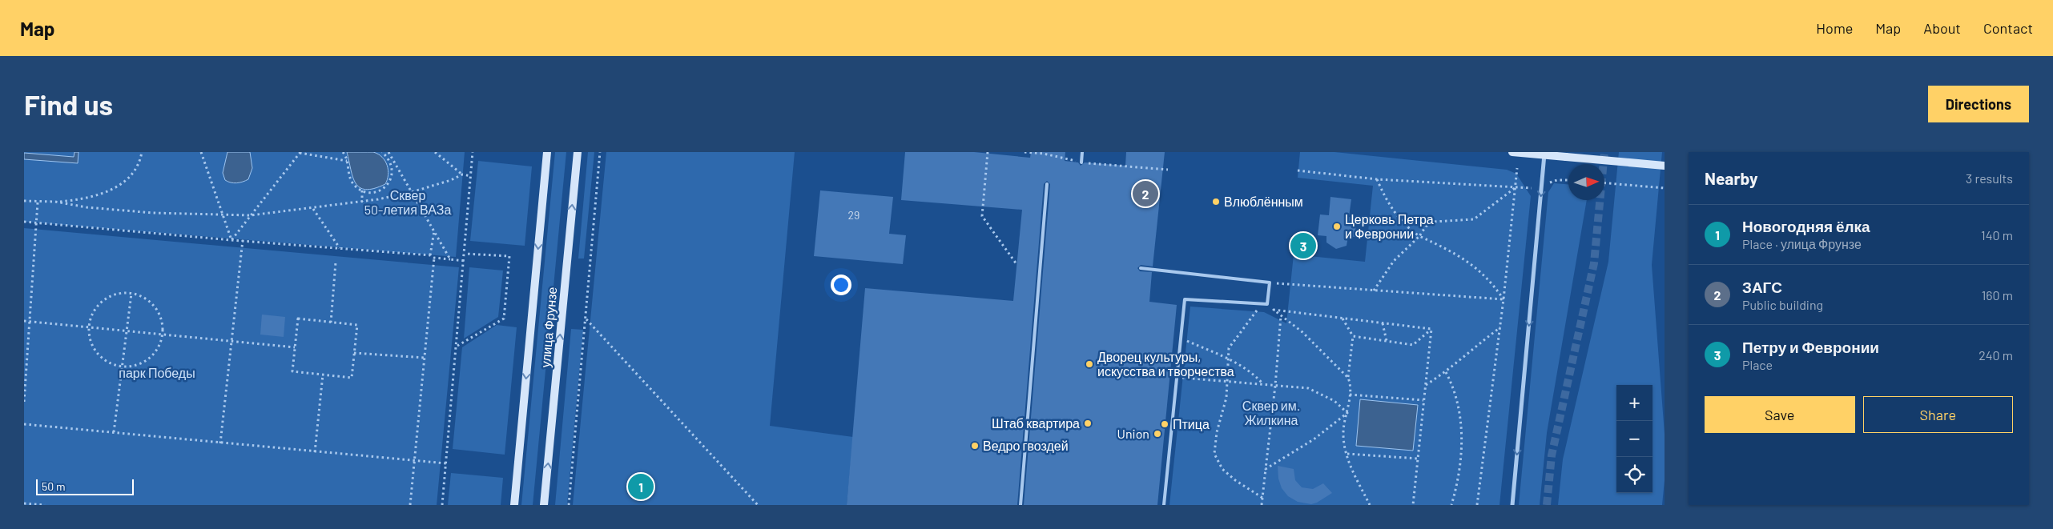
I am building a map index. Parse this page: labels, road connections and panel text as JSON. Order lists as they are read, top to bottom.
{
  "streets": {
    "main road": ["улица Фрунзе"]
  },
  "parks": ["Сквер 50-летия ВАЗа", "парк Победы", "Сквер им. Жилкина"],
  "places": [
    "Влюблённым",
    "Церковь Петра и Февронии",
    "Дворец культуры, искусства и творчества",
    "Штаб квартира",
    "Птица",
    "Union",
    "Ведро гвоздей"
  ],
  "house_numbers": ["29"],
  "scale_bar": "50 m",
  "north": "right",
  "page": {
    "header": "Map",
    "nav": [
      "Home",
      "Map",
      "About",
      "Contact"
    ],
    "buttons": [
      "Directions",
      ["Save", "Share"]
    ],
    "title": "Find us",
    "heading": ["Nearby", "3 results"],
    "pins": ["2", "3", "1"],
    "list": [
      {
        "mark": "1",
        "name": "Новогодняя ёлка",
        "note": "Place · улица Фрунзе",
        "value": "140 m"
      },
      {
        "mark": "2",
        "name": "ЗАГС",
        "note": "Public building",
        "value": "160 m"
      },
      {
        "mark": "3",
        "name": "Петру и Февронии",
        "note": "Place",
        "value": "240 m"
      }
    ],
    "map_buttons": ["+", "−"],
    "scale": "50 m"
  }
}
